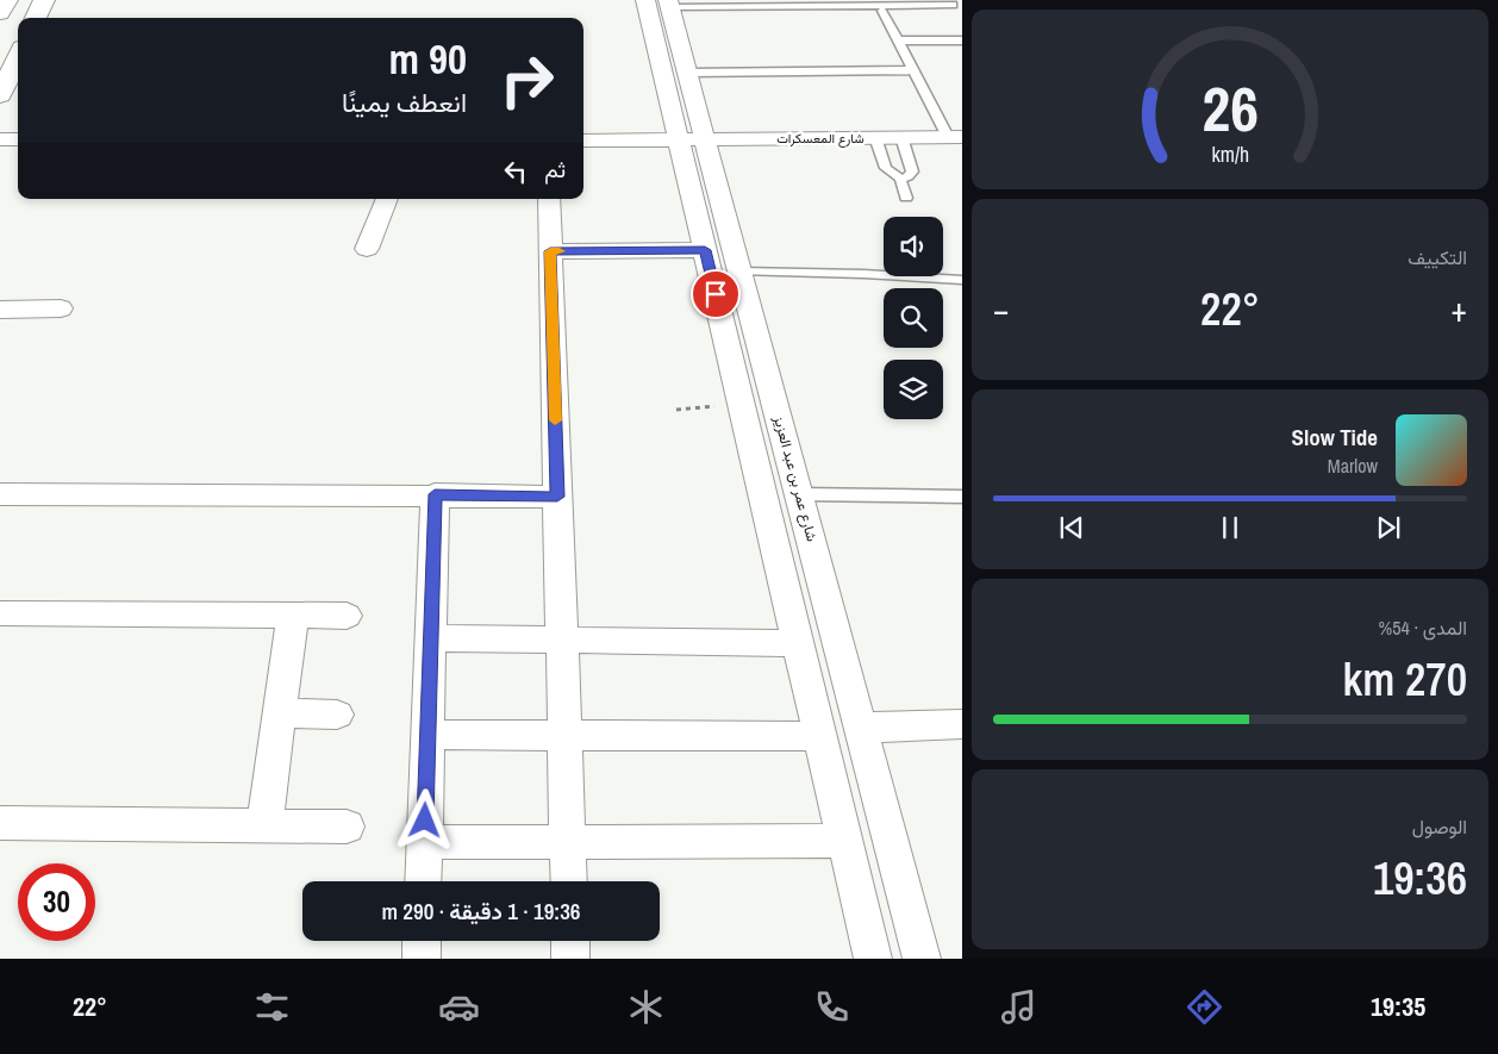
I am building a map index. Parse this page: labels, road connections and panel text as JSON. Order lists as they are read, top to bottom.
{
  "streets": {
    "street": ["شارع المعسكرات", "شارع عمر بن عبد العزيز"]
  },
  "crossings": [
    ["شارع المعسكرات", "شارع عمر بن عبد العزيز"]
  ],
  "page": {
    "turn": ["90 m", "انعطف يمينًا"],
    "then": "ثم",
    "tile": [
      "التكييف",
      ["المدى · 54%", "270 km"],
      ["الوصول", "19:36"]
    ],
    "heat": ["−", "22°", "+"],
    "song": ["Slow Tide", "Marlow"],
    "limit": "30",
    "trip": "19:36 · 1 دقيقة · 290 m",
    "tabs": ["19:35", "22°"],
    "gauge": ["26", "km/h"]
  }
}
